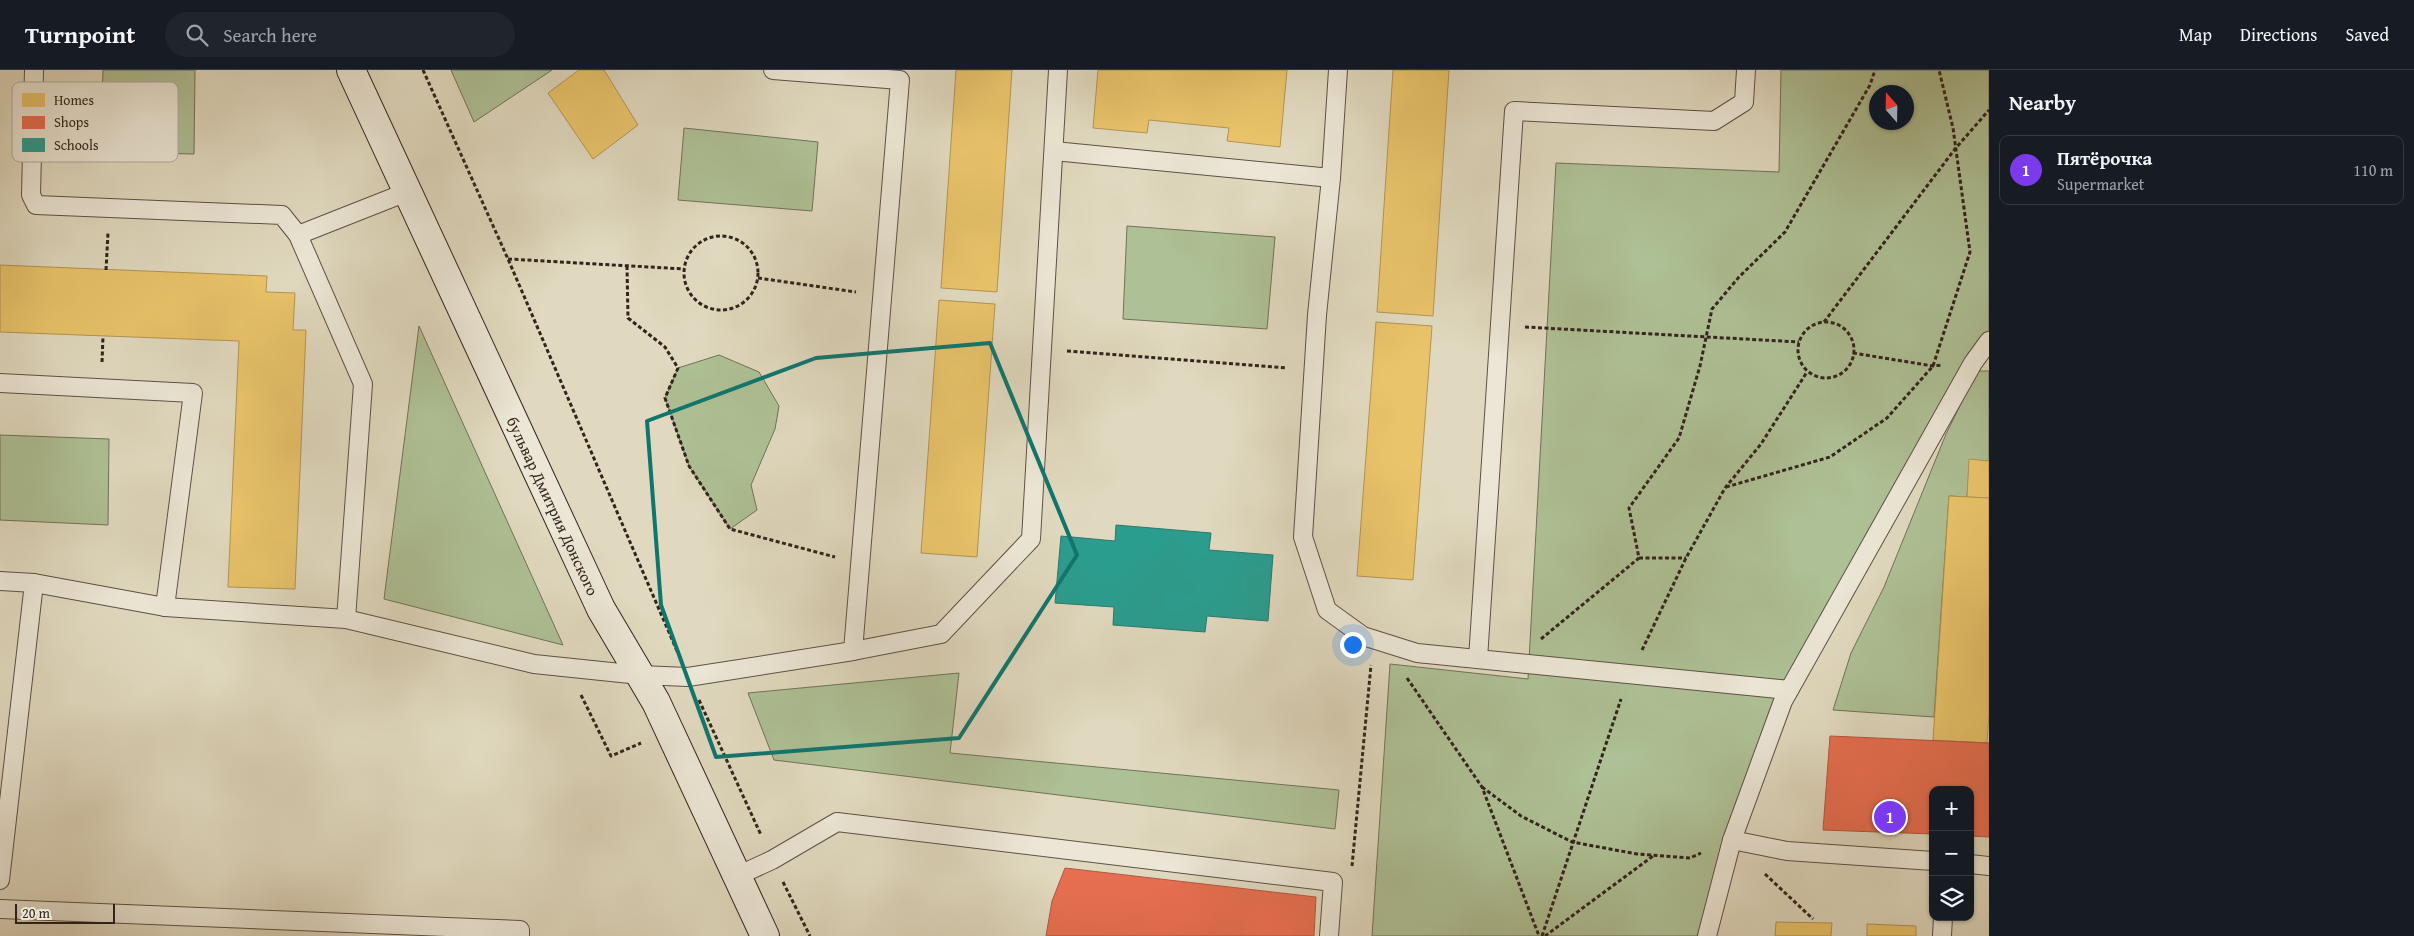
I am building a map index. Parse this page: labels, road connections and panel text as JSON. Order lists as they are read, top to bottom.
{
  "streets": {
    "street": ["бульвар Дмитрия Донского"]
  },
  "legend": ["Homes", "Shops", "Schools"],
  "scale_bar": "20 m",
  "north": "top",
  "page": {
    "header": "Turnpoint",
    "search": "Search here",
    "nav": ["Map", "Directions", "Saved"],
    "heading": "Nearby",
    "list": [
      {
        "mark": "1",
        "name": "Пятёрочка",
        "note": "Supermarket",
        "value": "110 m"
      }
    ],
    "map_buttons": ["+", "−"],
    "pins": "1",
    "scale": "20 m"
  }
}
